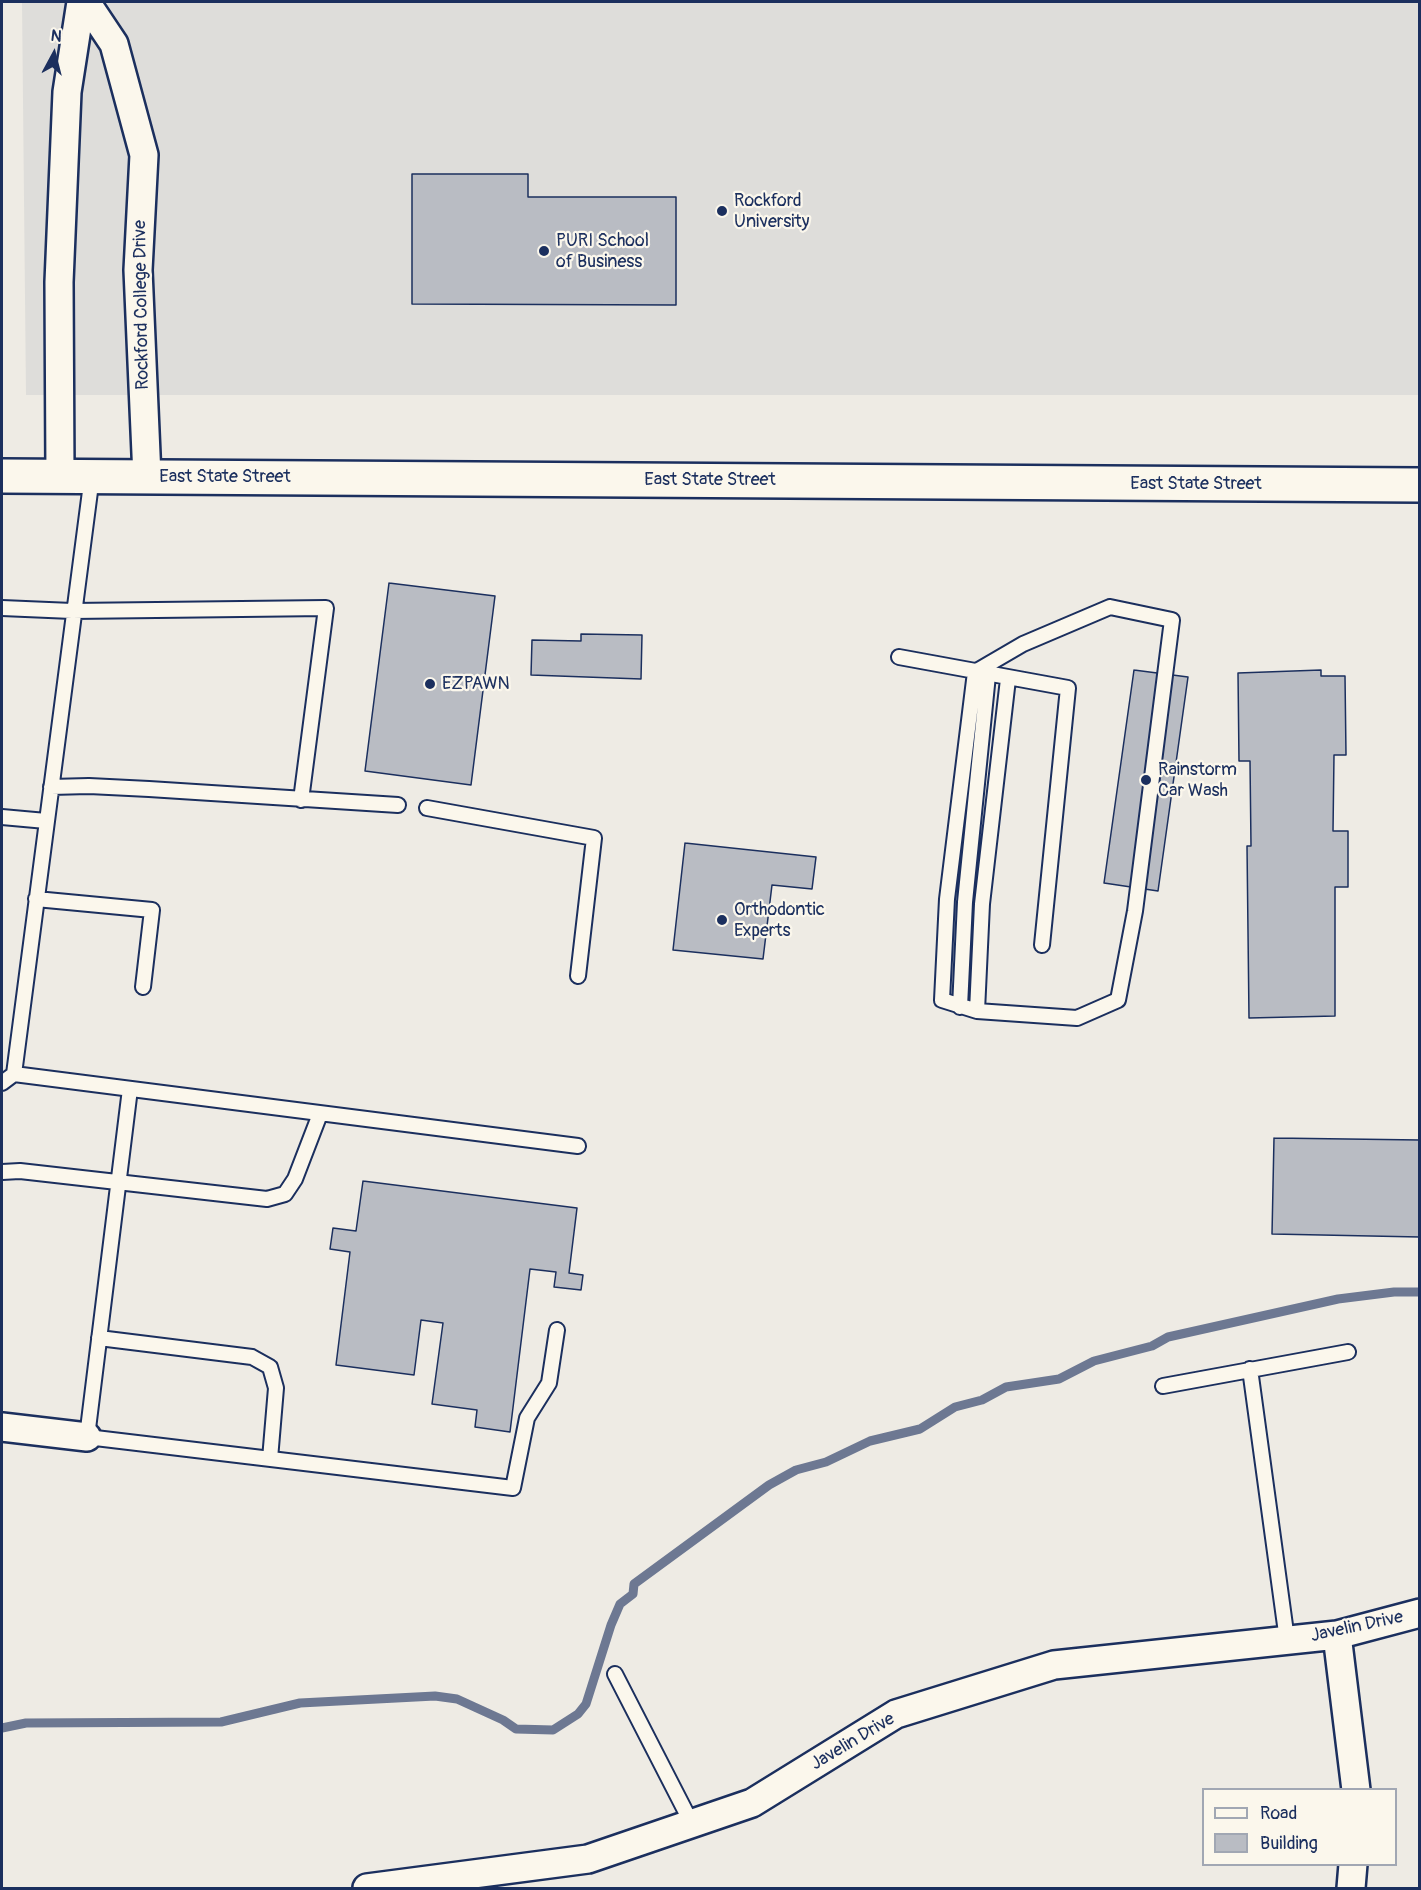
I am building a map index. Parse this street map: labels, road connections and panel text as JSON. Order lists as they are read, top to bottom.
{
  "streets": {
    "main road": ["East State Street"],
    "street": ["Rockford College Drive", "Javelin Drive"]
  },
  "crossings": [
    ["Rockford College Drive", "East State Street"]
  ],
  "places": [
    "Rockford University",
    "PURI School of Business",
    "EZPAWN",
    "Rainstorm Car Wash",
    "Orthodontic Experts"
  ],
  "legend": ["Road", "Building"],
  "north": "top"
}
